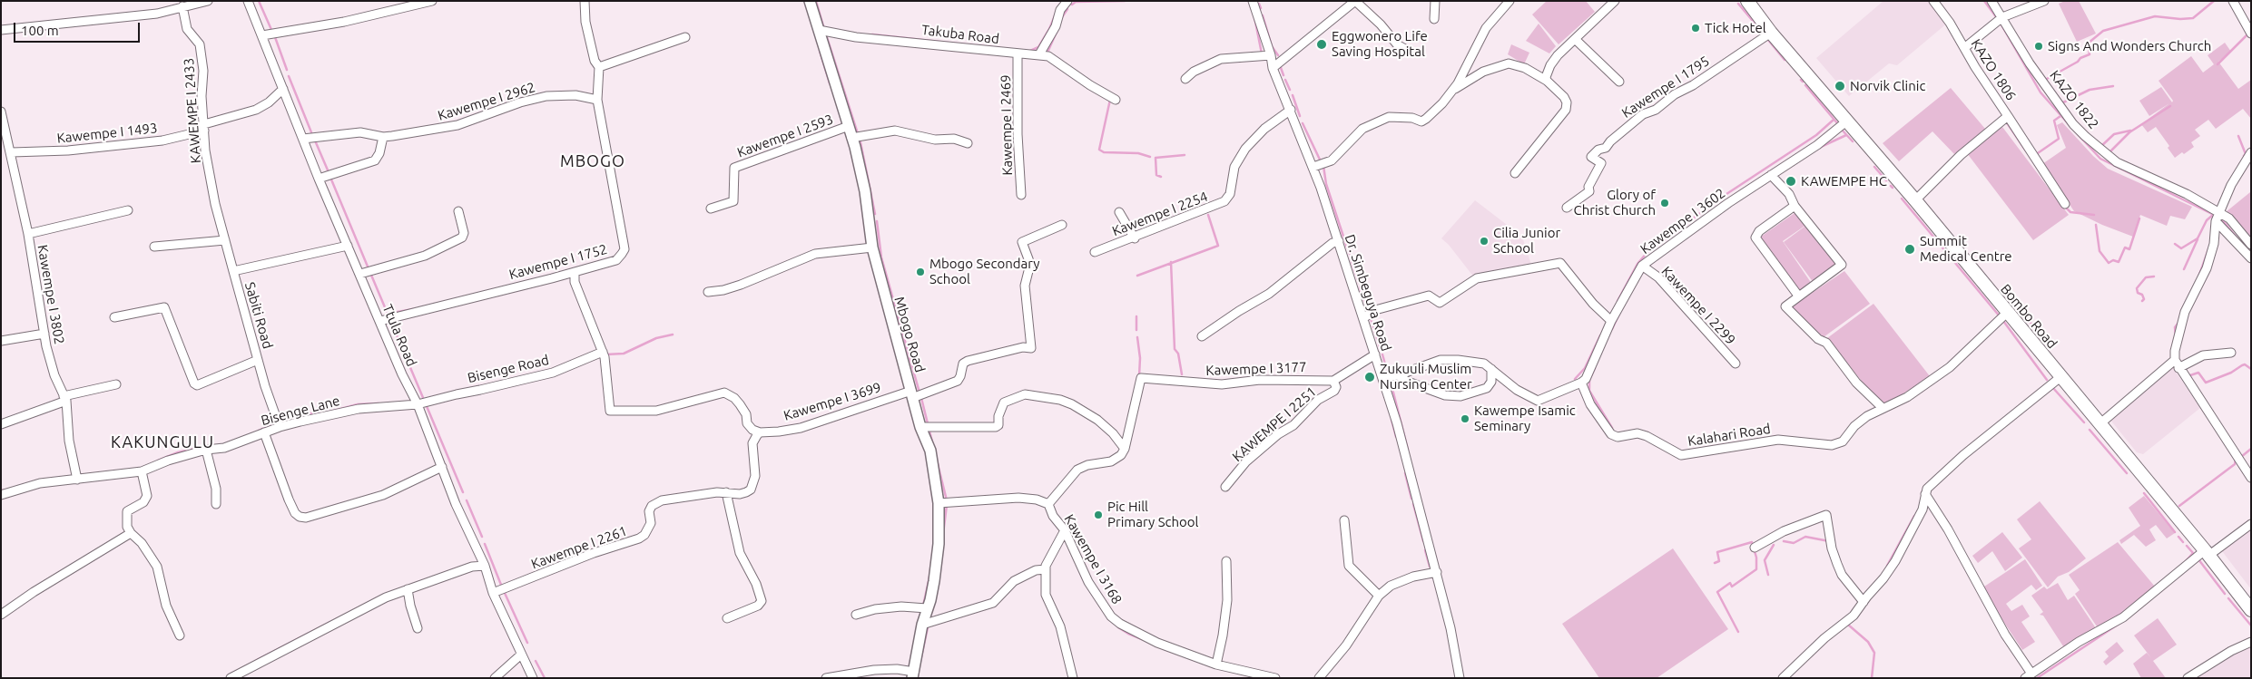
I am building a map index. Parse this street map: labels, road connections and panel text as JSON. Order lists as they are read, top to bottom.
{
  "streets": {
    "main road": ["Bombo Road"],
    "street": [
      "Takuba Road",
      "KAZO 1806",
      "Kawempe I 1795",
      "KAZO 1822",
      "Kawempe I 2962",
      "KAWEMPE I 2433",
      "Kawempe I 2469",
      "Kawempe I 1493",
      "Kawempe I 2593",
      "Kawempe I 2254",
      "Kawempe I 3602",
      "Kawempe I 1752",
      "Dr. Simbeguya Road",
      "Kawempe I 3802",
      "Kawempe I 2299",
      "Sabiti Road",
      "Mbogo Road",
      "Ttula Road",
      "Bisenge Road",
      "Kawempe I 3177",
      "Kawempe I 3699",
      "Bisenge Lane",
      "KAWEMPE I 2251",
      "Kalahari Road",
      "Kawempe I 2261",
      "Kawempe I 3168"
    ]
  },
  "crossings": [
    ["Takuba Road", "Kawempe I 2469"],
    ["Takuba Road", "Mbogo Road"],
    ["KAZO 1806", "Bombo Road"],
    ["Kawempe I 1795", "Bombo Road"],
    ["Kawempe I 2962", "Kawempe I 1752"],
    ["Kawempe I 2962", "Ttula Road"],
    ["KAWEMPE I 2433", "Kawempe I 1493"],
    ["KAWEMPE I 2433", "Sabiti Road"],
    ["Kawempe I 1493", "Kawempe I 3802"],
    ["Kawempe I 1493", "Ttula Road"],
    ["Kawempe I 2593", "Mbogo Road"],
    ["Kawempe I 2254", "Dr. Simbeguya Road"],
    ["Kawempe I 3602", "Kawempe I 2299"],
    ["Kawempe I 3602", "Bombo Road"],
    ["Kawempe I 3602", "Kalahari Road"],
    ["Kawempe I 1752", "Ttula Road"],
    ["Kawempe I 3802", "Bisenge Lane"],
    ["Sabiti Road", "Ttula Road"],
    ["Sabiti Road", "Bisenge Lane"],
    ["Bombo Road", "Kalahari Road"],
    ["Mbogo Road", "Kawempe I 3699"],
    ["Mbogo Road", "Kawempe I 3168"],
    ["Ttula Road", "Bisenge Road"],
    ["Ttula Road", "Bisenge Lane"],
    ["Ttula Road", "Kawempe I 2261"],
    ["Bisenge Road", "Bisenge Lane"],
    ["Kawempe I 3177", "KAWEMPE I 2251"],
    ["Kawempe I 3699", "Kawempe I 2261"]
  ],
  "districts": ["MBOGO", "KAKUNGULU"],
  "places": [
    "Tick Hotel",
    "Eggwonero Life Saving Hospital",
    "Signs And Wonders Church",
    "Norvik Clinic",
    "KAWEMPE HC",
    "Glory of Christ Church",
    "Cilia Junior School",
    "Summit Medical Centre",
    "Mbogo Secondary School",
    "Zukuuli Muslim Nursing Center",
    "Kawempe Isamic Seminary",
    "Pic Hill Primary School"
  ],
  "scale_bar": "100 m"
}
